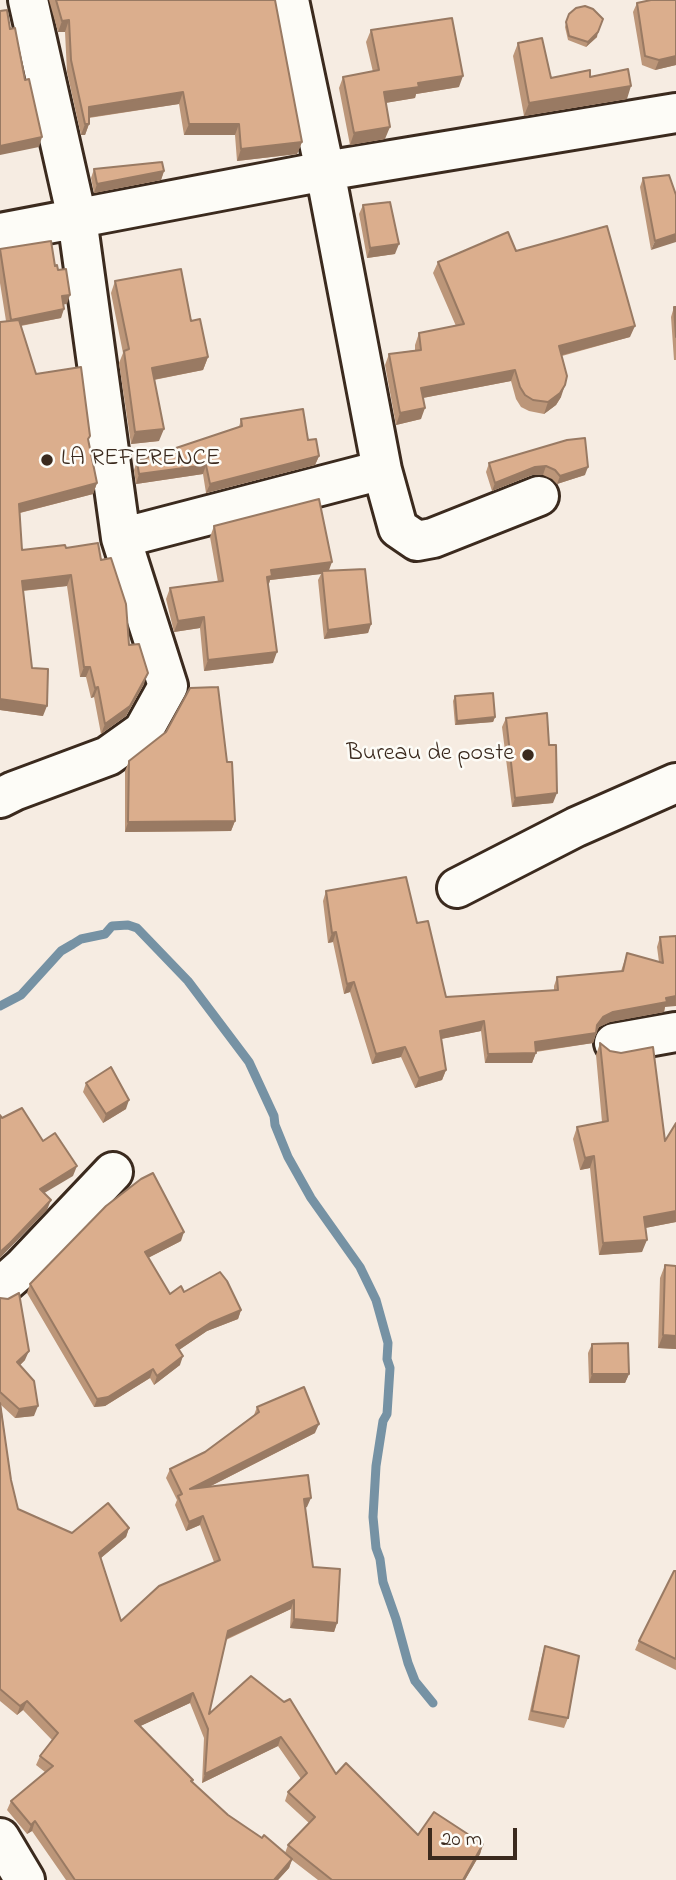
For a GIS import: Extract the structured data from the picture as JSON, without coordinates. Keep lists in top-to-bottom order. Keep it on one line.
{"places":["LA REFERENCE","Bureau de poste"],"scale_bar":"20 m"}
